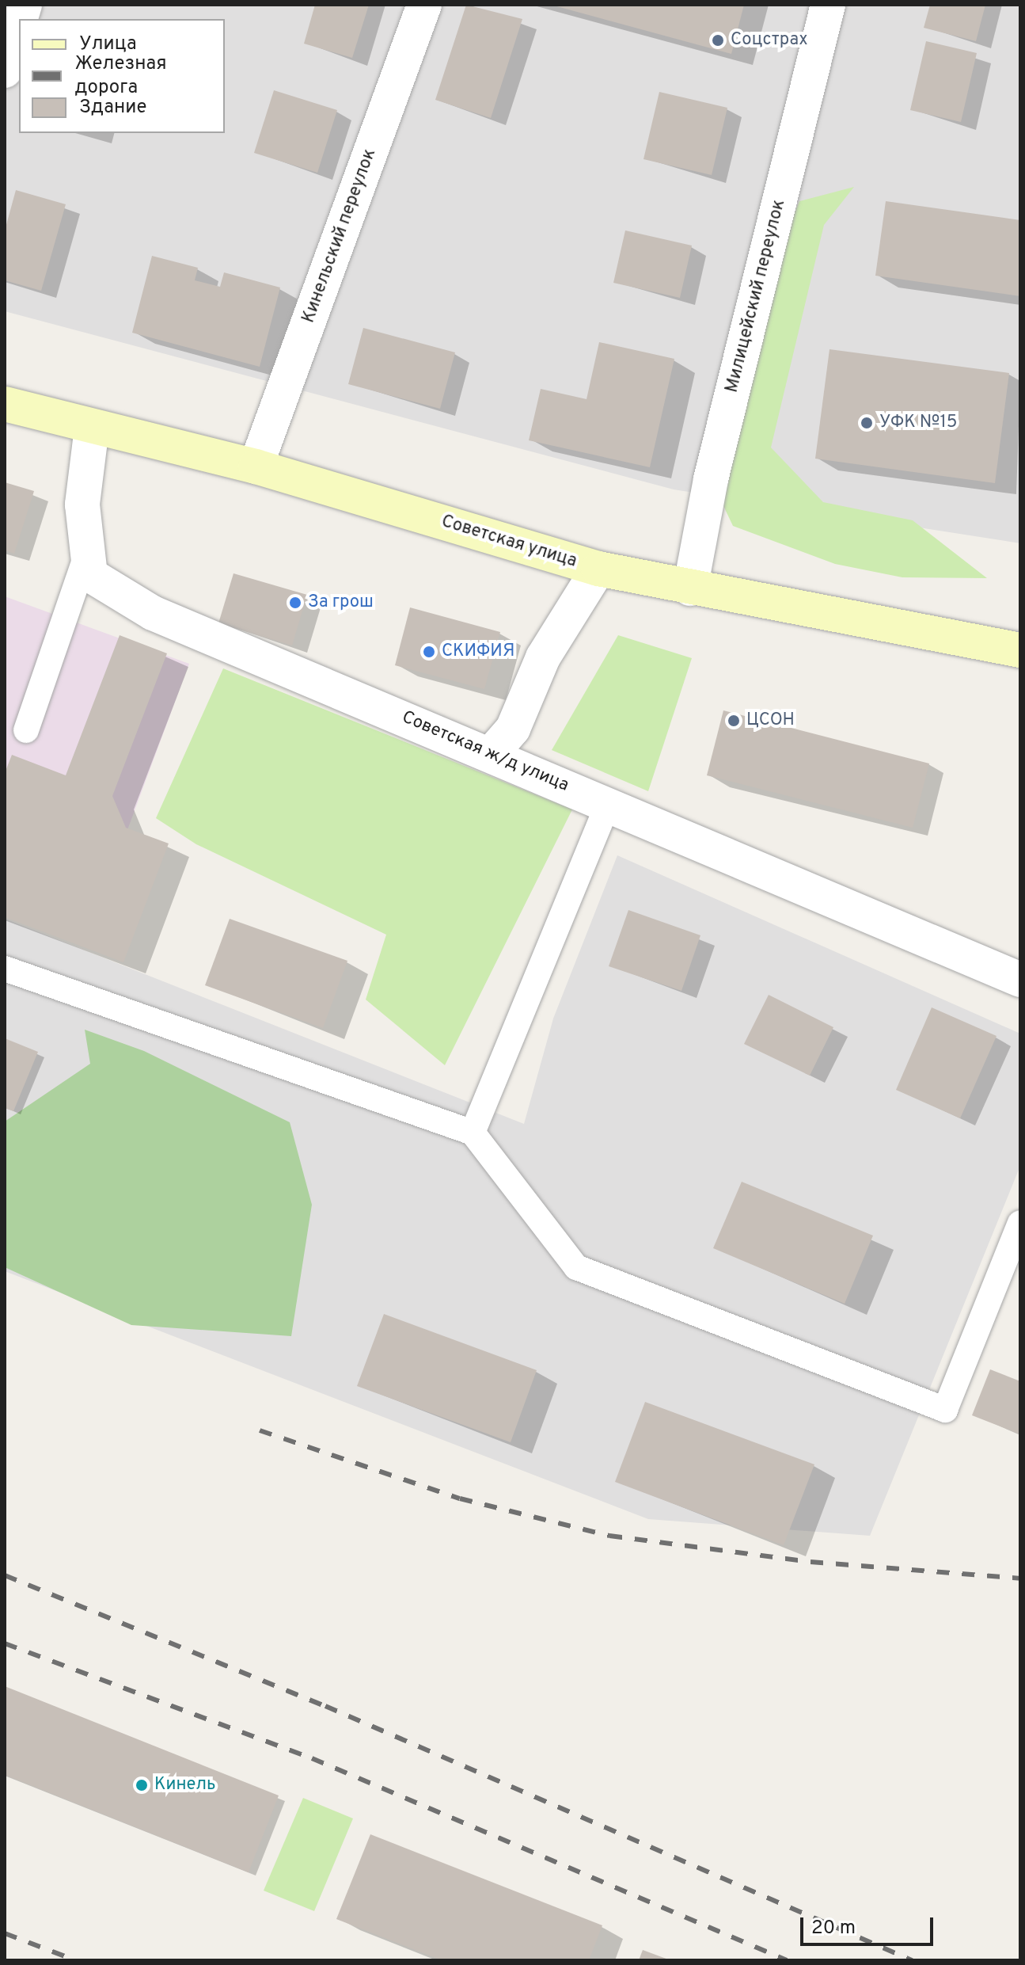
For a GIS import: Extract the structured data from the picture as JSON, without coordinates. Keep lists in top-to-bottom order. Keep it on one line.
{"streets":{"main road":["Советская улица"],"street":["Кинельский переулок","Милицейский переулок","Советская ж/д улица"]},"crossings":[["Кинельский переулок","Советская улица"],["Милицейский переулок","Советская улица"],["Советская улица","Советская ж/д улица"]],"places":["Соцстрах","УФК №15","За грош","СКИФИЯ","ЦСОН","Кинель"],"legend":["Улица","Железная дорога","Здание"],"scale_bar":"20 m"}
